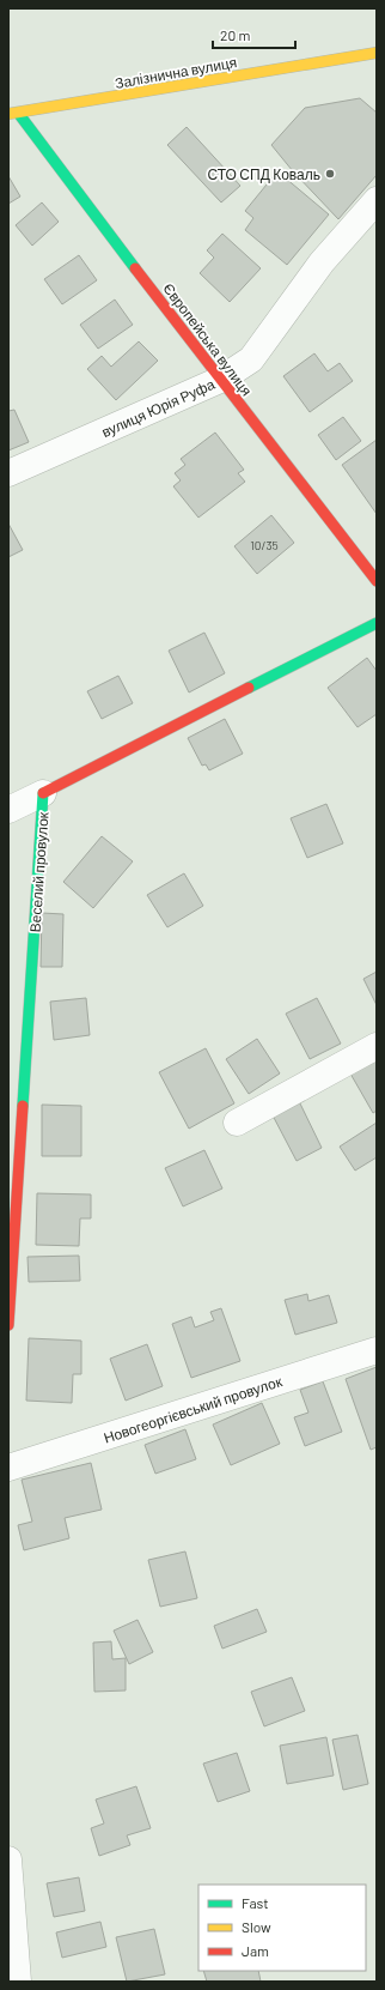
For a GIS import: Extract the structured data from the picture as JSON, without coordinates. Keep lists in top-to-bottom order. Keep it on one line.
{"streets":{"street":["Залізнична вулиця","Європейська вулиця","вулиця Юрія Руфа","Веселий провулок","Новогеоргієвський провулок"]},"crossings":[["Залізнична вулиця","Європейська вулиця"],["Європейська вулиця","вулиця Юрія Руфа"]],"places":["СТО СПД Коваль"],"house_numbers":["10/35"],"legend":["Fast","Slow","Jam"],"scale_bar":"20 m"}
